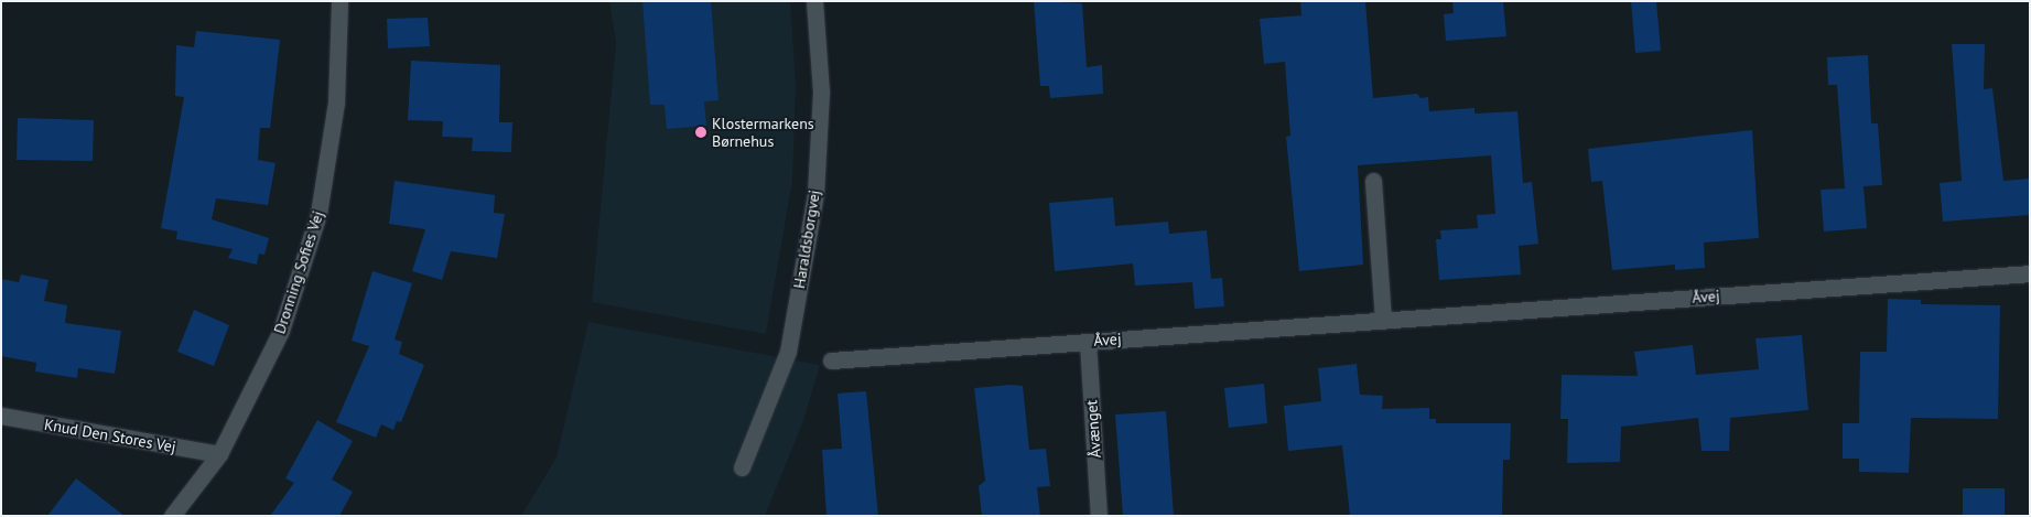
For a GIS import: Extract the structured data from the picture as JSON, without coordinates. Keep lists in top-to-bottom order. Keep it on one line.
{"streets":{"street":["Haraldsborgvej","Dronning Sofies Vej","Åvej","Åvænget","Knud Den Stores Vej"]},"crossings":[["Dronning Sofies Vej","Knud Den Stores Vej"],["Åvej","Åvænget"]],"places":["Klostermarkens Børnehus"]}
